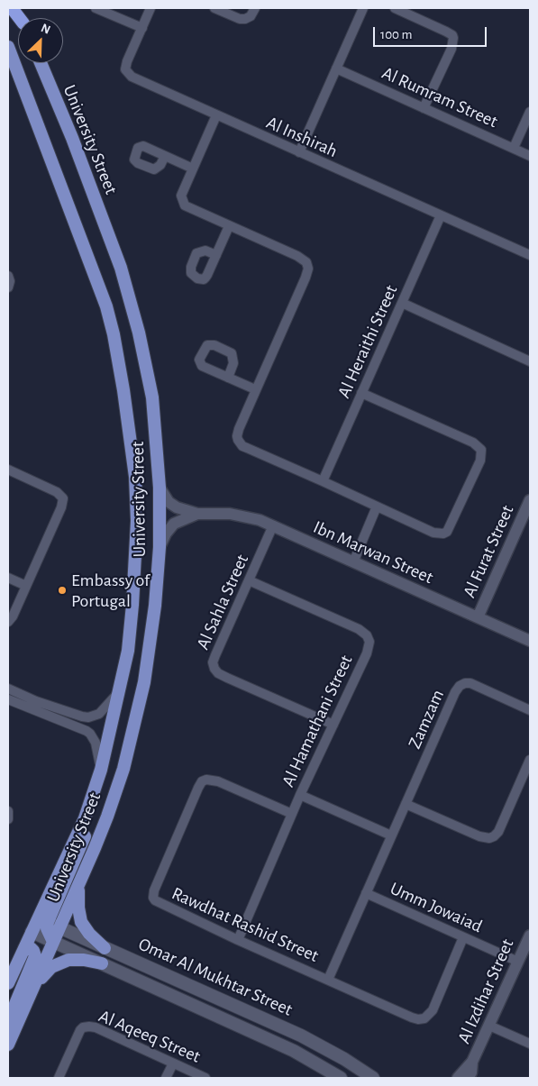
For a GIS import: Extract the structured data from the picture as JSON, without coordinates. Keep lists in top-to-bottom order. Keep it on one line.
{"streets":{"main road":["University Street","Omar Al Mukhtar Street"],"street":["Al Rumram Street","Al Inshirah","Al Heraithi Street","Al Furat Street","Ibn Marwan Street","Al Sahla Street","Zamzam","Al Hamathani Street","Umm Jowaiad","Rawdhat Rashid Street","Al Izdihar Street","Al Aqeeq Street"]},"crossings":[["Al Inshirah","Al Heraithi Street"],["University Street","Ibn Marwan Street"],["University Street","Omar Al Mukhtar Street"],["Al Furat Street","Ibn Marwan Street"],["Ibn Marwan Street","Al Sahla Street"],["Al Sahla Street","Al Hamathani Street"],["Zamzam","Umm Jowaiad"],["Zamzam","Rawdhat Rashid Street"],["Al Hamathani Street","Rawdhat Rashid Street"],["Umm Jowaiad","Rawdhat Rashid Street"],["Umm Jowaiad","Al Izdihar Street"]],"places":["Embassy of Portugal"],"scale_bar":"100 m","north":"top right"}
